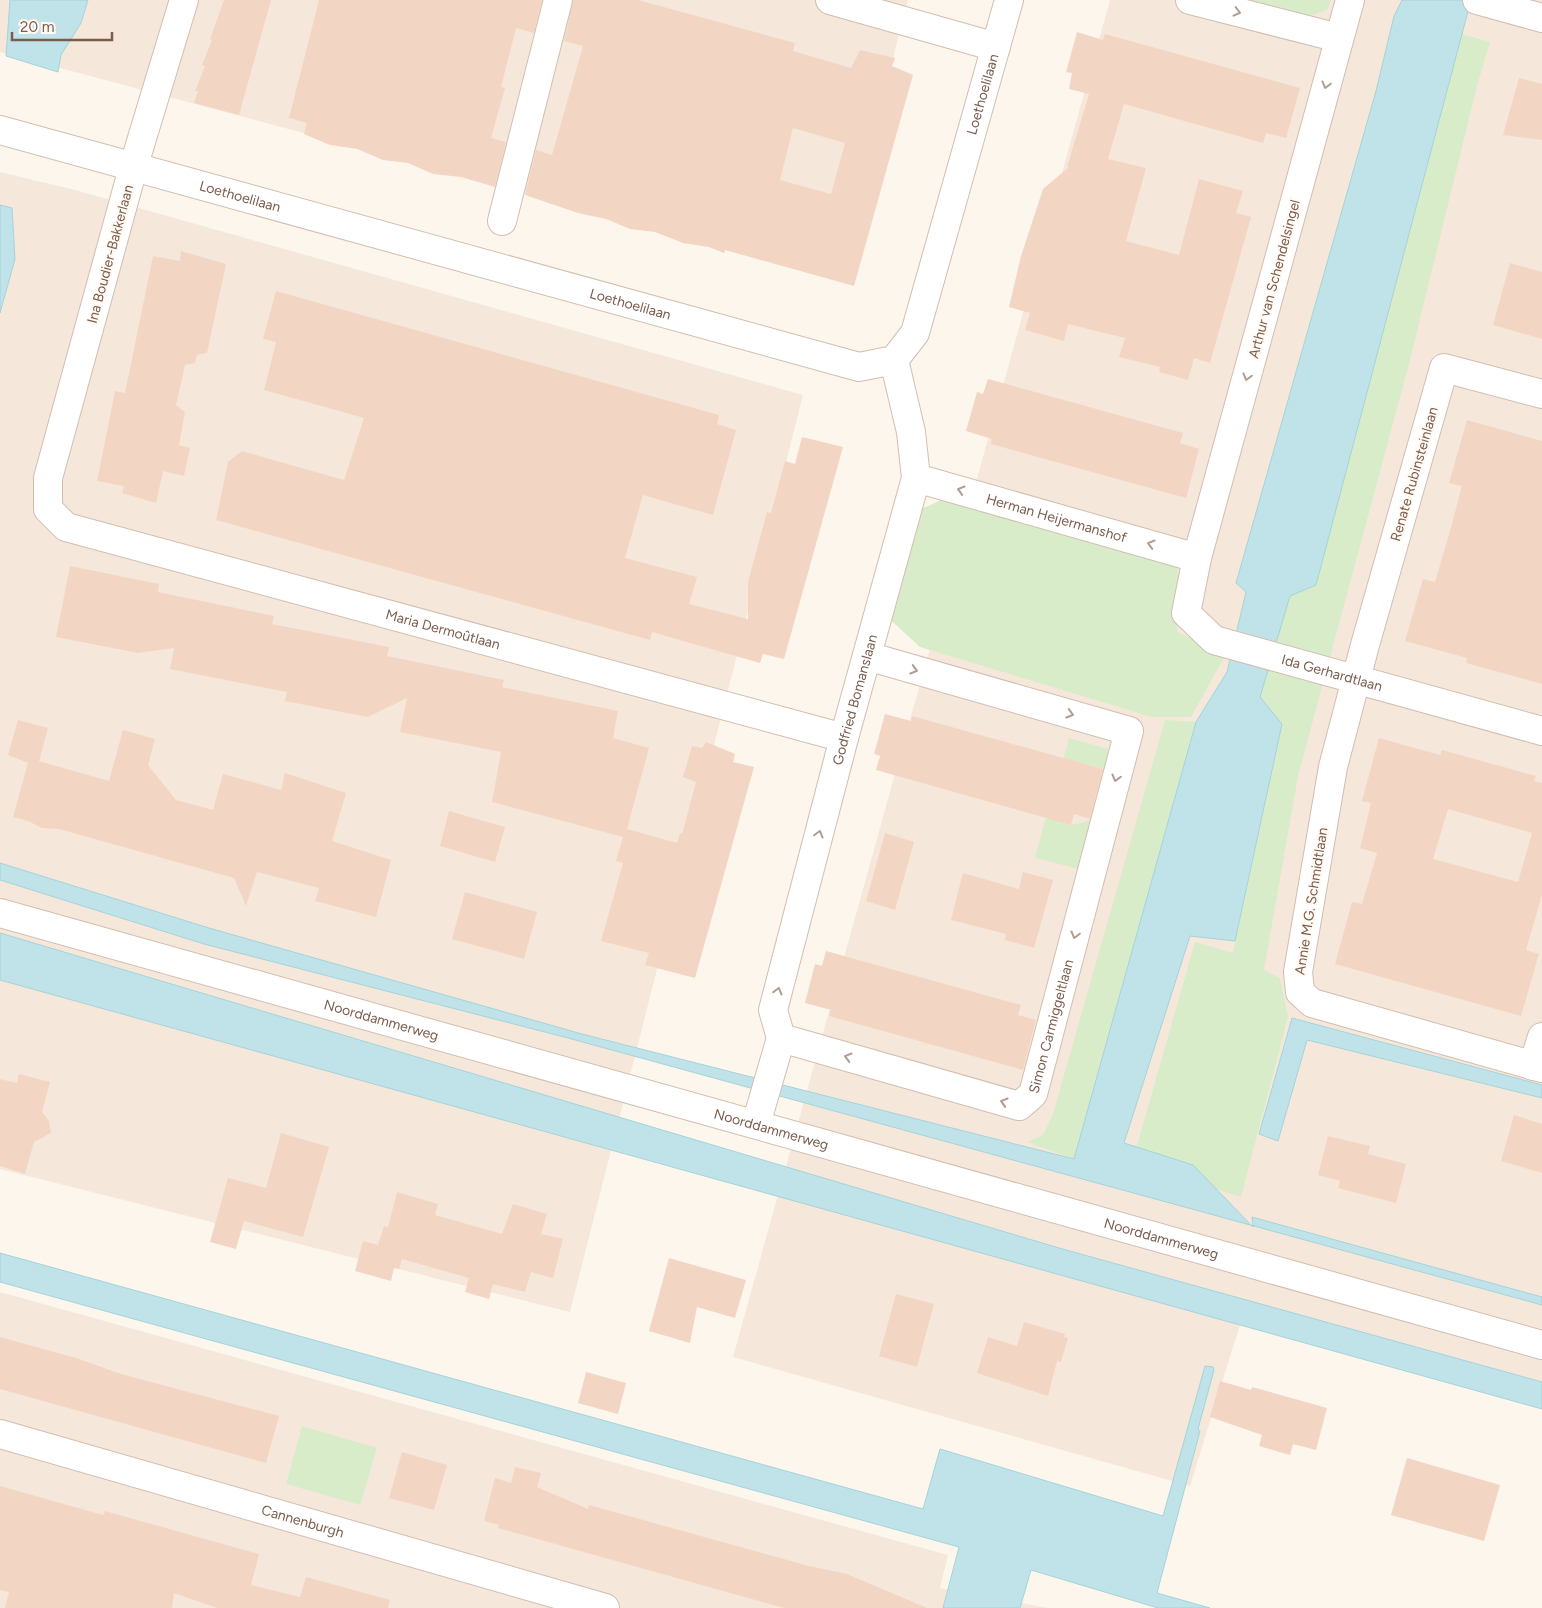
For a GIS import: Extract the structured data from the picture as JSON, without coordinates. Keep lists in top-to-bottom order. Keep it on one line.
{"streets":{"street":["Loethoelilaan","Ina Boudier-Bakkerlaan","Arthur van Schendelsingel","Renate Rubinsteinlaan","Herman Heijermanshof","Maria Dermoûtlaan","Ida Gerhardtlaan","Godfried Bomanslaan","Annie M.G. Schmidtlaan","Noorddammerweg","Simon Carmiggeltlaan","Cannenburgh"]},"crossings":[["Loethoelilaan","Ina Boudier-Bakkerlaan"],["Loethoelilaan","Godfried Bomanslaan"],["Ina Boudier-Bakkerlaan","Maria Dermoûtlaan"],["Arthur van Schendelsingel","Herman Heijermanshof"],["Arthur van Schendelsingel","Ida Gerhardtlaan"],["Renate Rubinsteinlaan","Ida Gerhardtlaan"],["Renate Rubinsteinlaan","Annie M.G. Schmidtlaan"],["Herman Heijermanshof","Ida Gerhardtlaan"],["Herman Heijermanshof","Godfried Bomanslaan"],["Maria Dermoûtlaan","Godfried Bomanslaan"],["Ida Gerhardtlaan","Annie M.G. Schmidtlaan"],["Godfried Bomanslaan","Simon Carmiggeltlaan"]],"one_way":["Arthur van Schendelsingel","Herman Heijermanshof","Godfried Bomanslaan"],"scale_bar":"20 m"}
